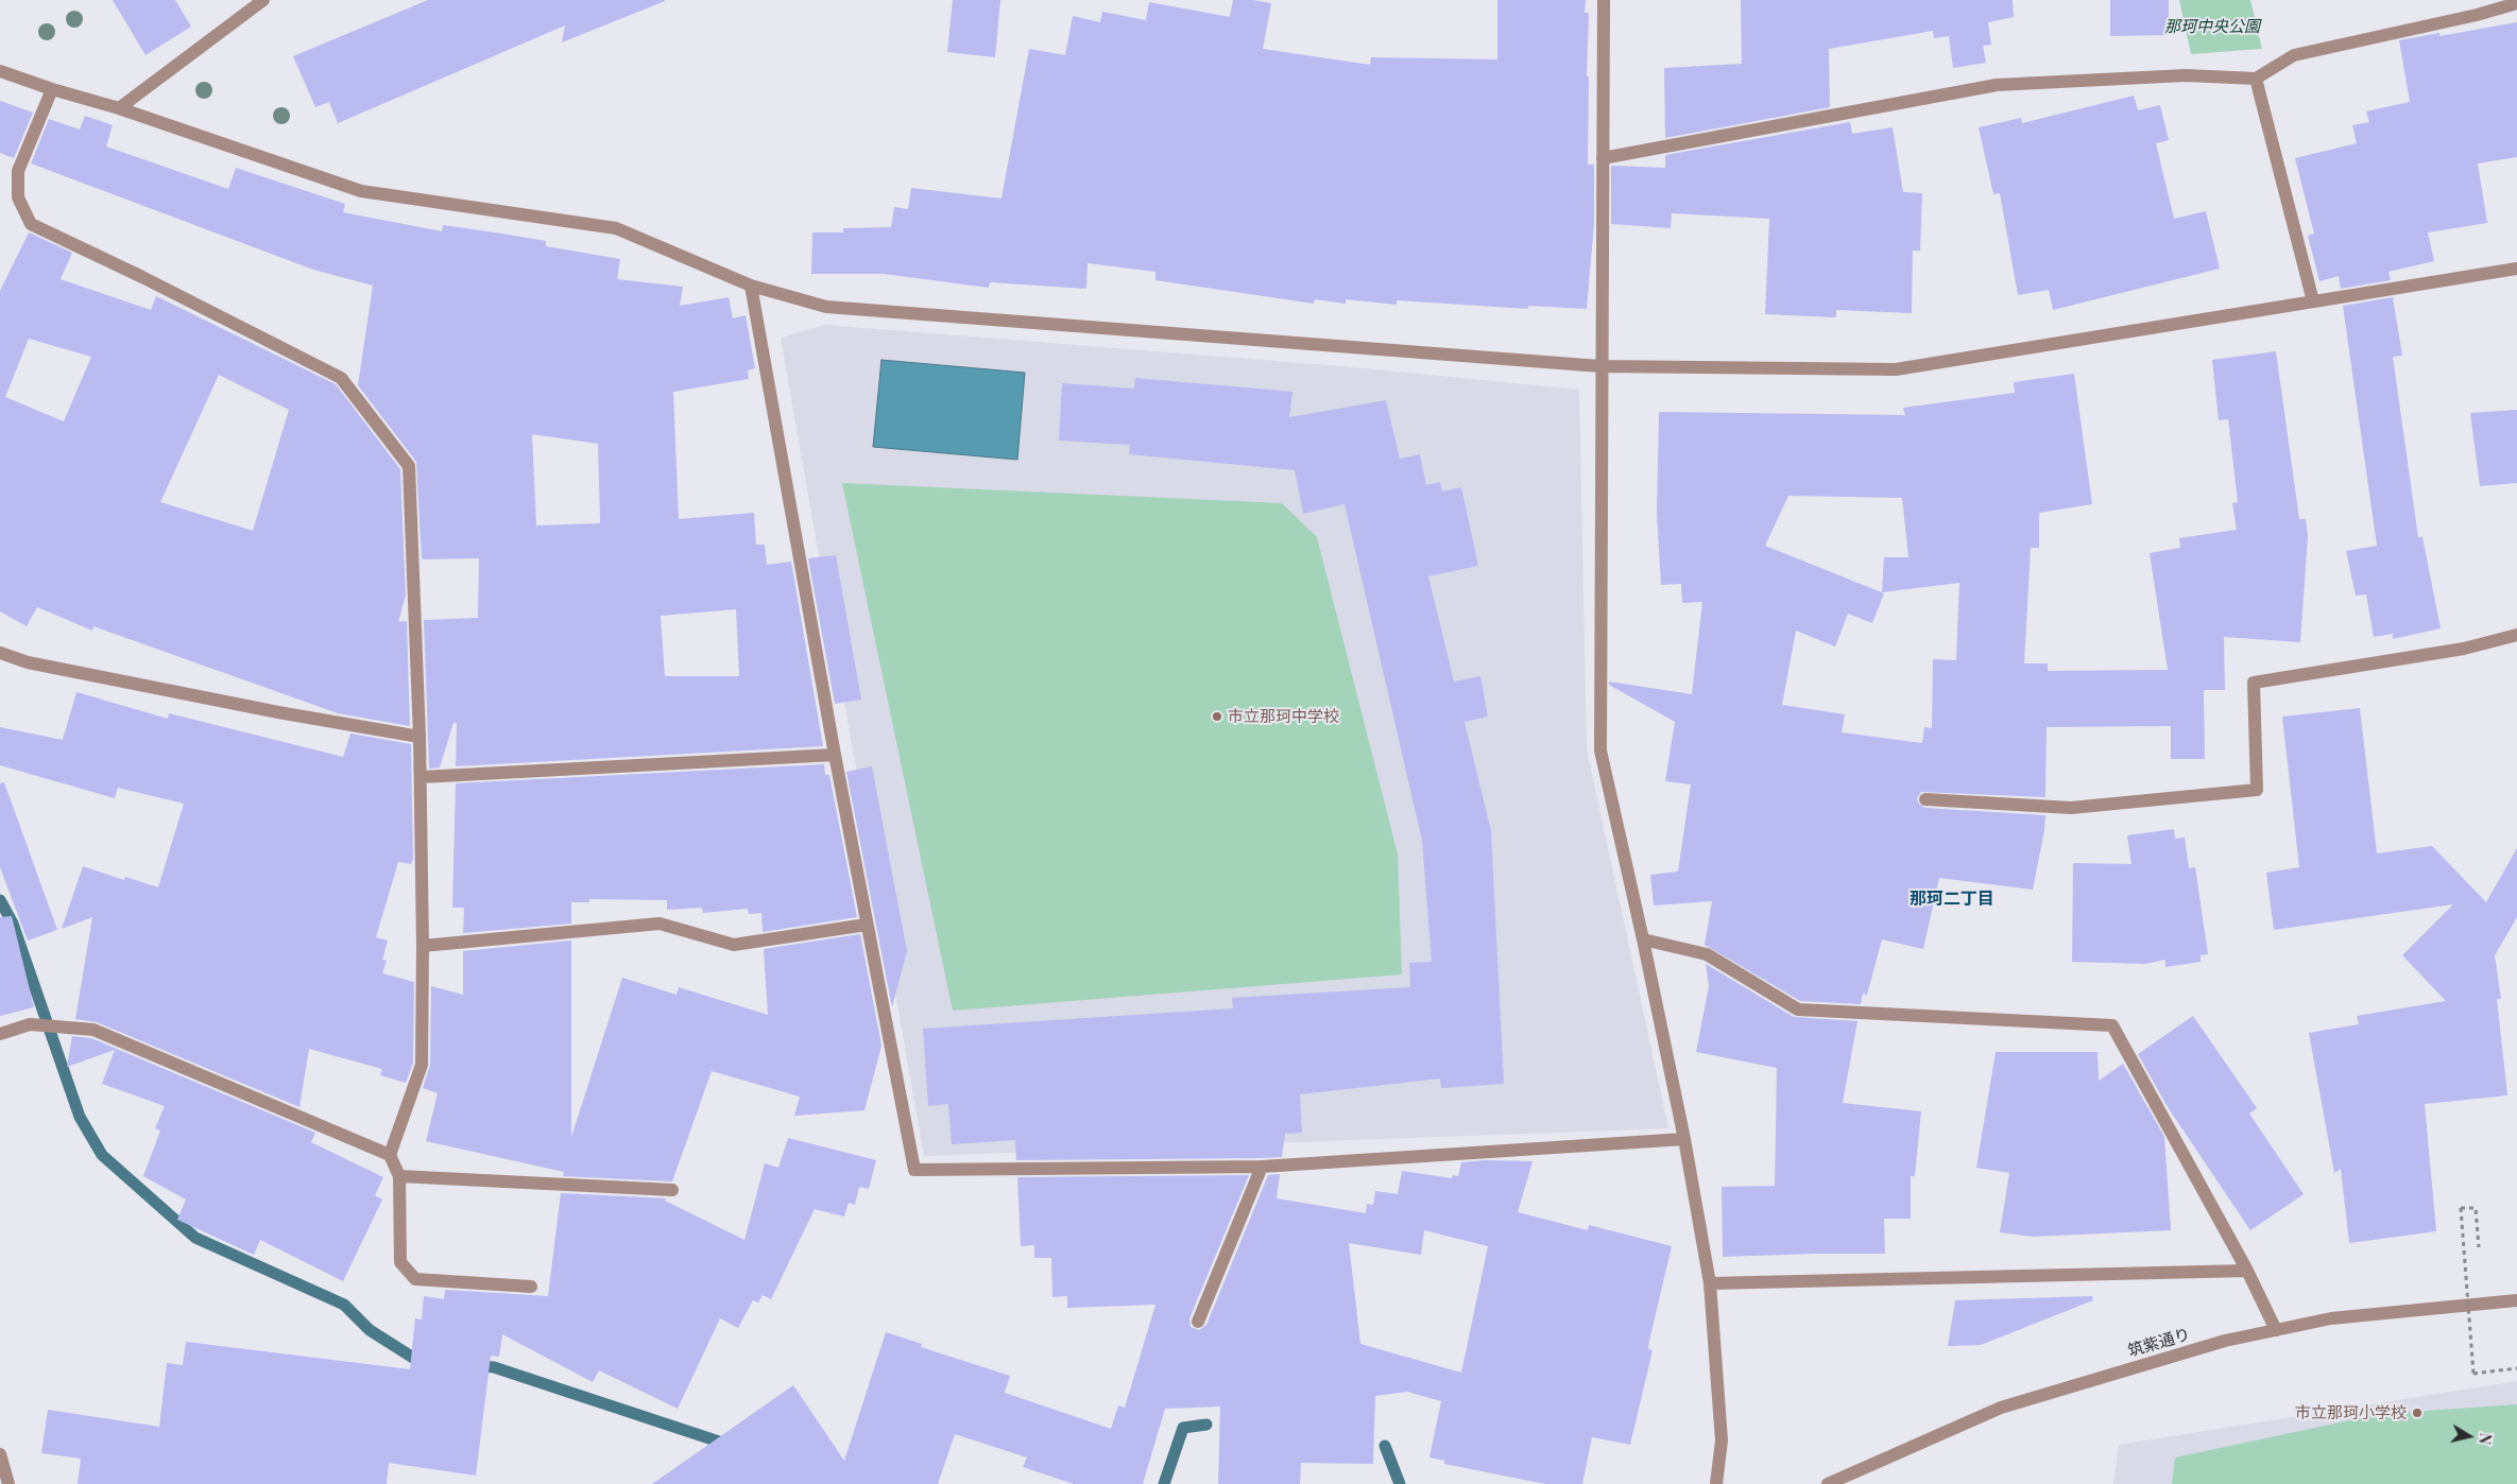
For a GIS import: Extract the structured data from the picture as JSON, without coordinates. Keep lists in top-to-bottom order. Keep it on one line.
{"streets":{"street":["筑紫通り"]},"districts":["那珂二丁目"],"parks":["那珂中央公園"],"places":["市立那珂中学校","市立那珂小学校"],"north":"right"}
